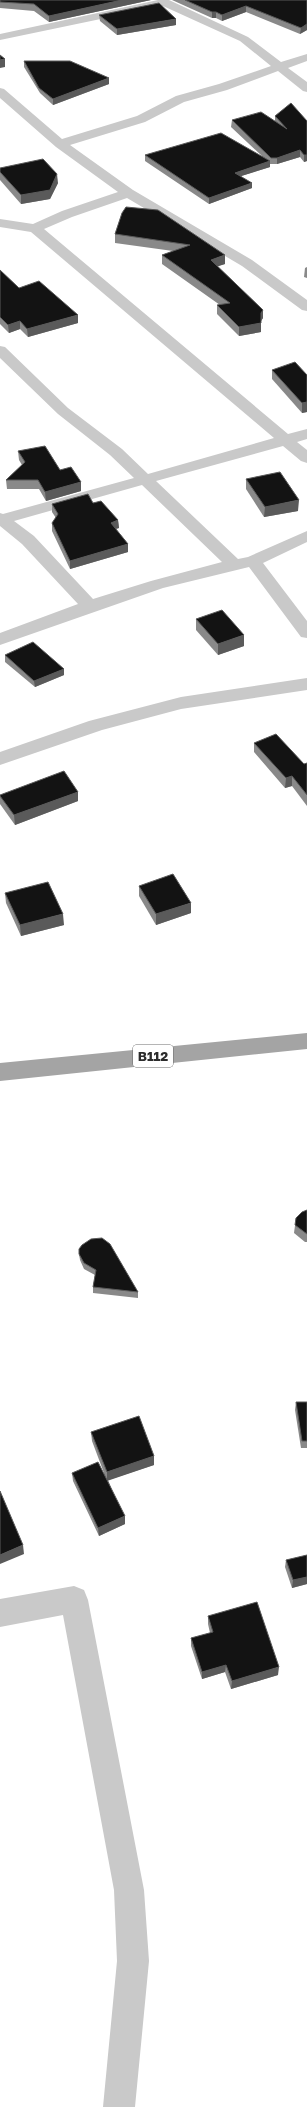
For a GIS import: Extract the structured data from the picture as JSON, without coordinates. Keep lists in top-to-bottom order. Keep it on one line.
{"streets":{"main road":["B112"]}}
